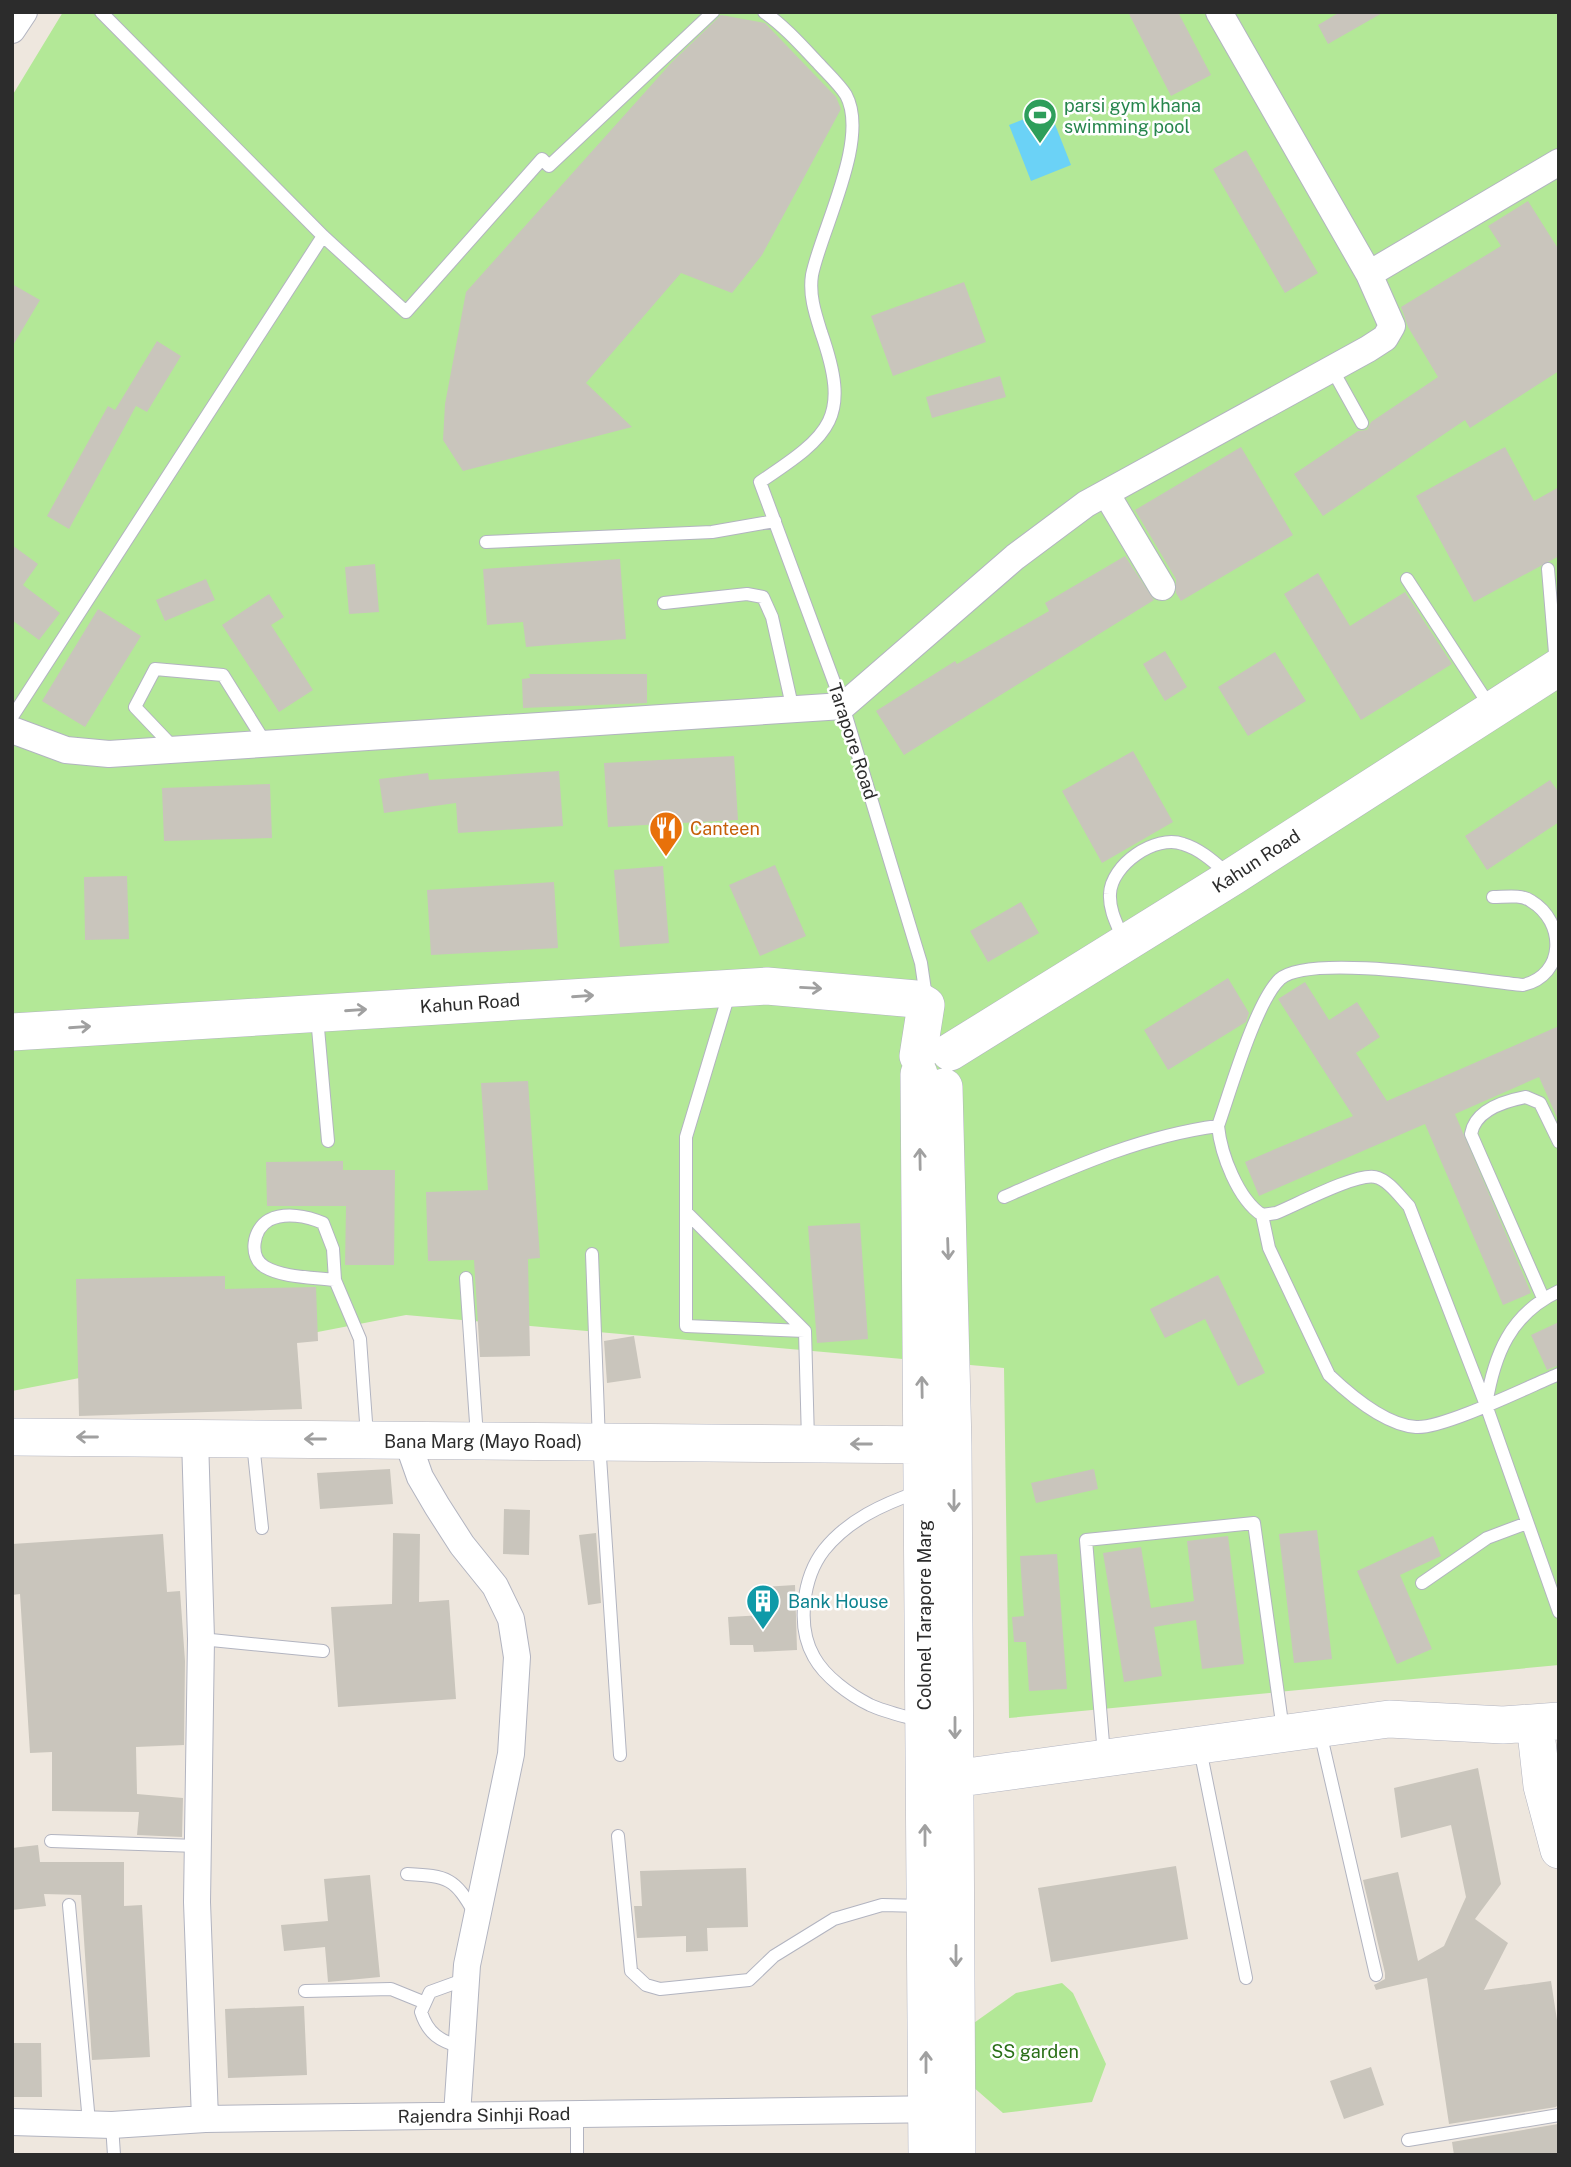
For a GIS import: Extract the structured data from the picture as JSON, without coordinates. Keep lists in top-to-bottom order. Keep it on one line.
{"streets":{"street":["Kahun Road","Bana Marg (Mayo Road)","Colonel Tarapore Marg","Rajendra Sinhji Road"],"lane":["Tarapore Road"]},"crossings":[["Tarapore Road","Kahun Road"],["Tarapore Road","Colonel Tarapore Marg"],["Kahun Road","Colonel Tarapore Marg"],["Bana Marg (Mayo Road)","Colonel Tarapore Marg"],["Colonel Tarapore Marg","Rajendra Sinhji Road"]],"one_way":["Bana Marg (Mayo Road)"],"parks":["SS garden"],"places":{"sports":["parsi gym khana swimming pool"],"restaurant":["Canteen"],"building":["Bank House"]}}
